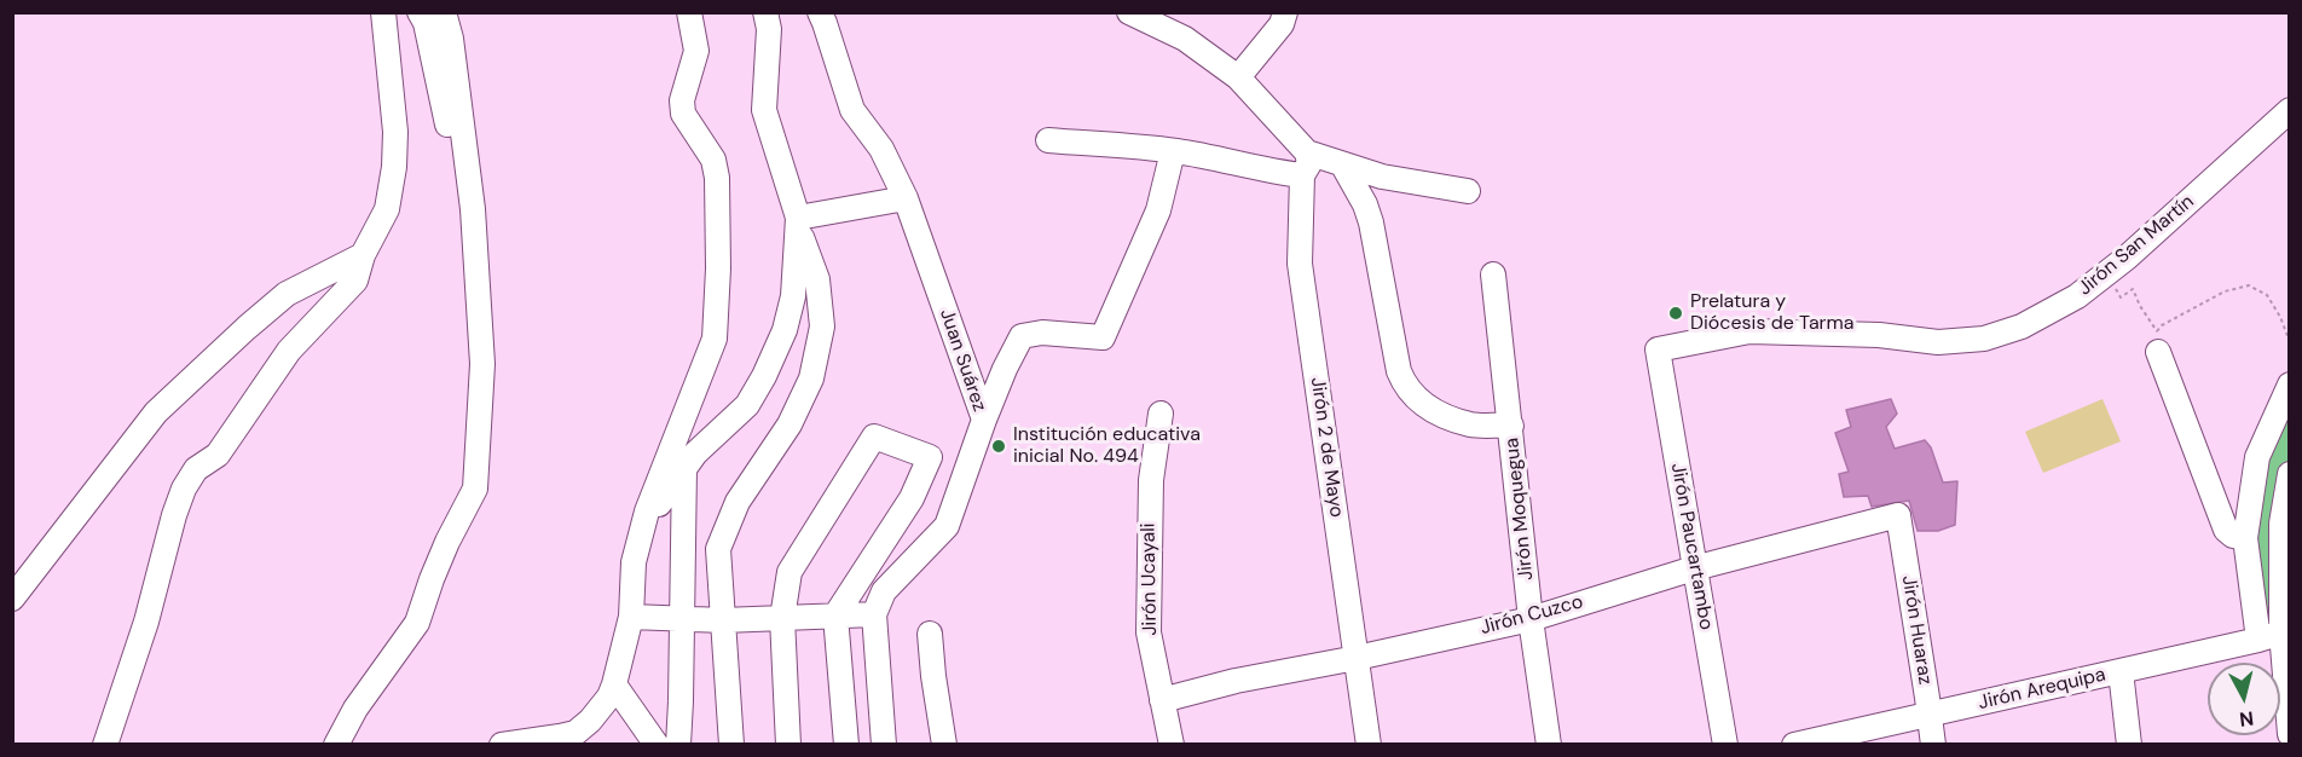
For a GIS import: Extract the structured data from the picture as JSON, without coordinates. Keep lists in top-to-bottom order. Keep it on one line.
{"streets":{"street":["Jirón San Martín","Juan Suárez","Jirón 2 de Mayo","Jirón Moquegua","Jirón Paucartambo","Jirón Ucayali","Jirón Cuzco","Jirón Huaraz","Jirón Arequipa"]},"crossings":[["Jirón San Martín","Jirón Paucartambo"],["Jirón 2 de Mayo","Jirón Cuzco"],["Jirón Moquegua","Jirón Cuzco"],["Jirón Paucartambo","Jirón Cuzco"],["Jirón Ucayali","Jirón Cuzco"],["Jirón Cuzco","Jirón Huaraz"],["Jirón Huaraz","Jirón Arequipa"]],"places":["Prelatura y Diócesis de Tarma","Institución educativa inicial No. 494"],"north":"bottom"}
